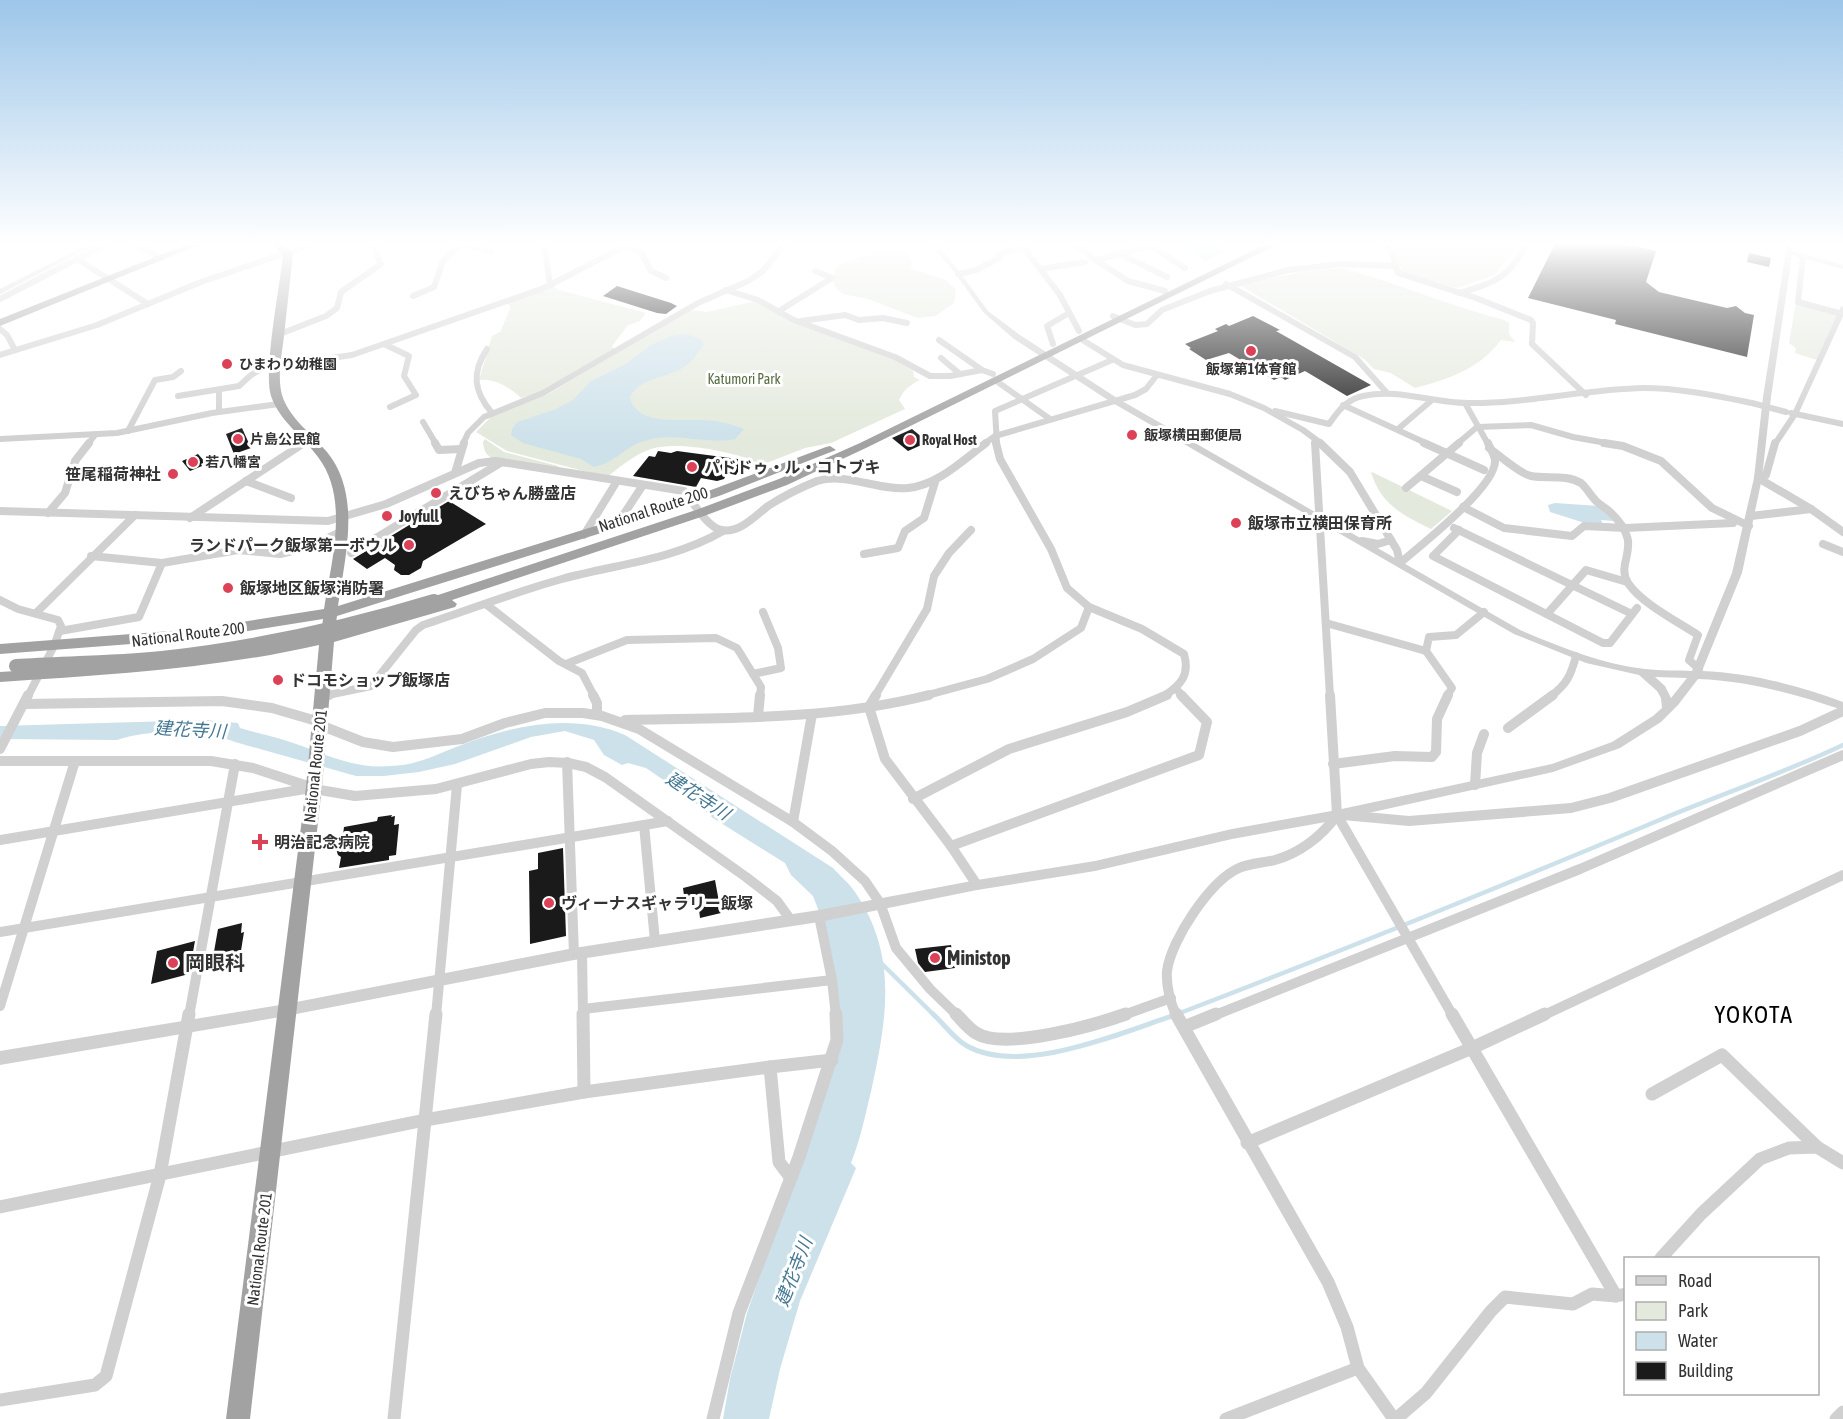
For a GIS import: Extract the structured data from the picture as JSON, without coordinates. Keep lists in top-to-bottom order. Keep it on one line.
{"streets":{"highway":["National Route 200","National Route 201"]},"districts":["YOKOTA"],"water":["建花寺川"],"parks":["Katumori Park"],"places":{"other":["飯塚第1体育館","ひまわり幼稚園","飯塚横田郵便局","片島公民館","Royal Host","若八幡宮","パドドゥ・ル・コトブキ","笹尾稲荷神社","えびちゃん勝盛店","Joyfull","飯塚市立横田保育所","ランドパーク飯塚第一ボウル","飯塚地区飯塚消防署","ドコモショップ飯塚店","ヴィーナスギャラリー飯塚","Ministop","岡眼科"],"health":["明治記念病院"]},"legend":["Road","Park","Water","Building"]}
